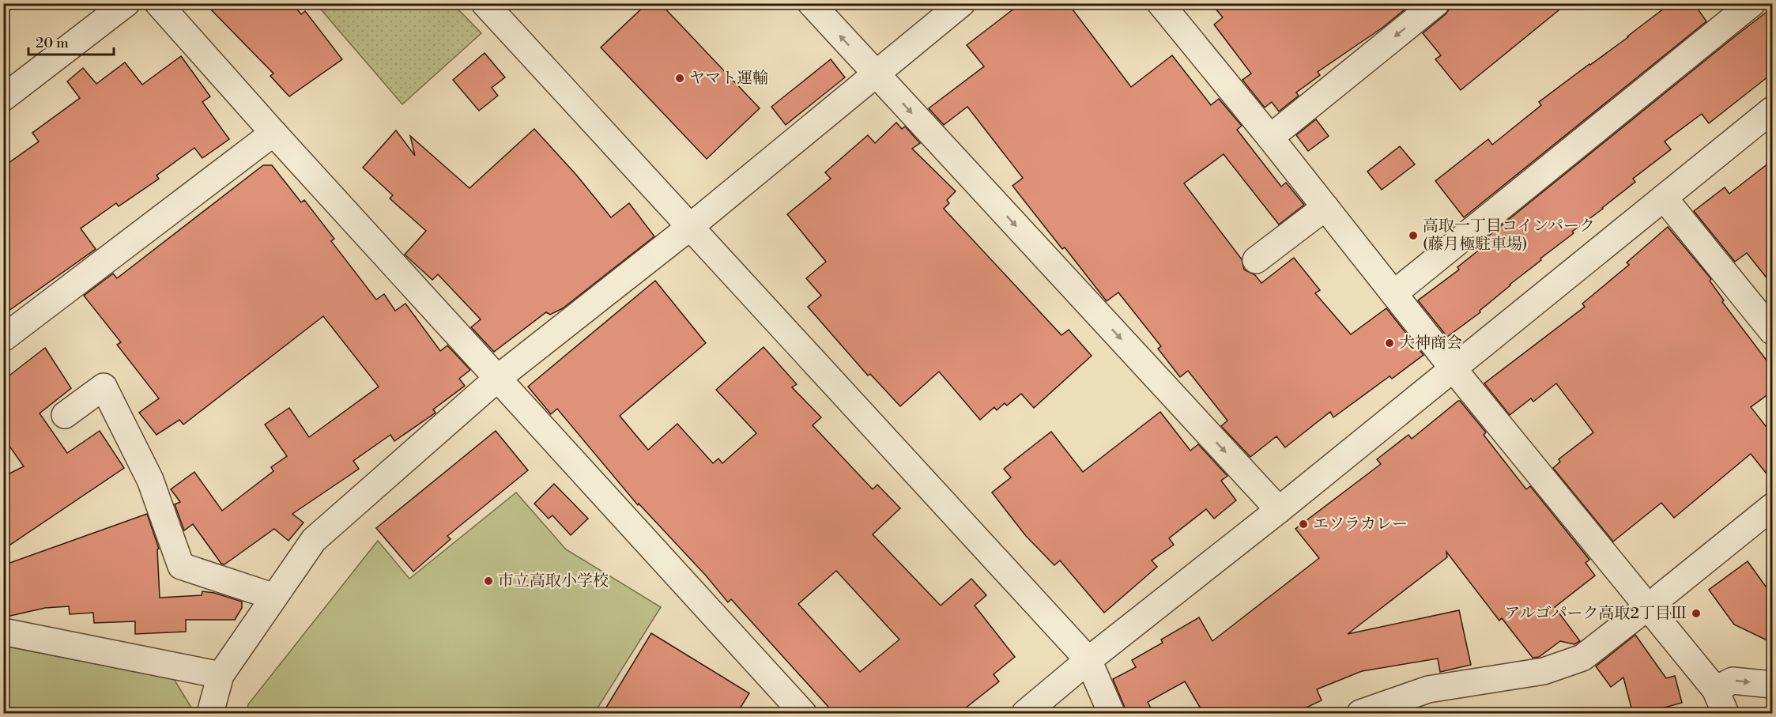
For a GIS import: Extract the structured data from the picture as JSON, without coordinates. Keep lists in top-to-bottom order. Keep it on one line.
{"places":["ヤマト運輸","高取一丁目コインパーク (藤月極駐車場)","大神商会","エソラカレー","市立高取小学校","アルゴパーク高取2丁目Ⅲ"],"scale_bar":"20 m"}
